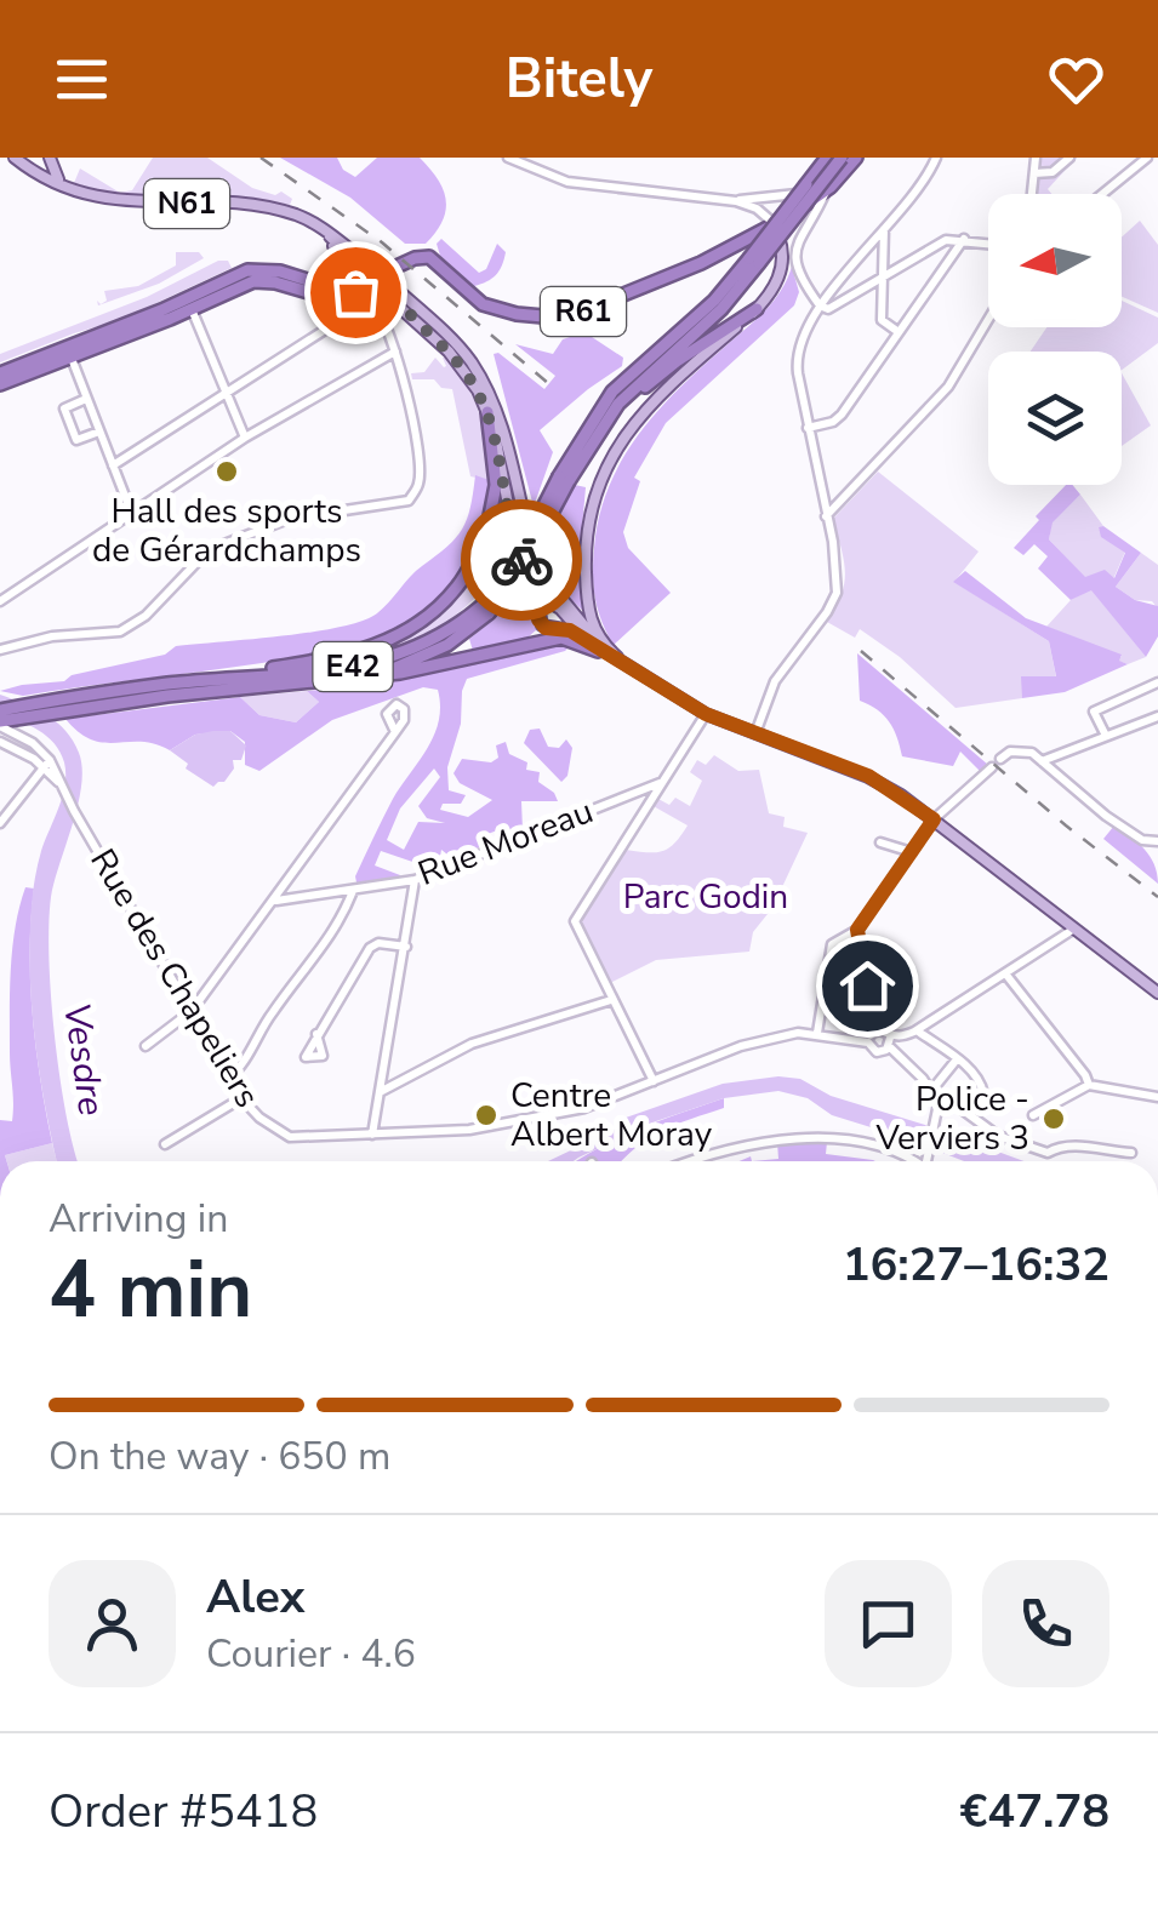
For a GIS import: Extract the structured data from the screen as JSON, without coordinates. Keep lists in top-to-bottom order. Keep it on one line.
{"streets":{"highway":["R61","E42"],"main road":["N61"],"street":["Rue Moreau","Rue des Chapeliers"]},"crossings":[["N61","R61"],["R61","E42"]],"water":["Vesdre"],"parks":["Parc Godin"],"places":["Hall des sports de Gérardchamps","Centre Albert Moray","Police - Verviers 3"],"north":"left","page":{"header":"Bitely","heading":["4 min","Arriving in","16:27–16:32"],"panel":["Alex","Courier · 4.6","Order #5418","€47.78"],"bar":"On the way · 650 m"}}
